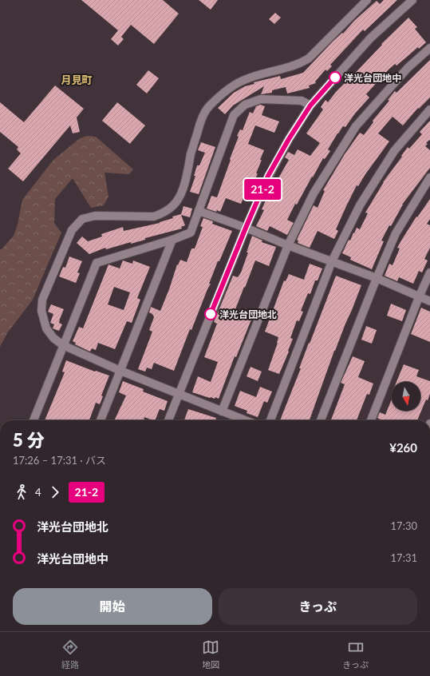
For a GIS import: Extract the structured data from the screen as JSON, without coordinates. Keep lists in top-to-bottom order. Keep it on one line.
{"districts":["月見町"],"places":["洋光台団地中","洋光台団地北"],"lines":["bus line 21-2"],"north":"bottom","page":{"on_map":"21-2","heading":["5 分","17:26 – 17:31 · バス","¥260"],"legs":["4","21-2"],"list":[{"name":"洋光台団地北","value":"17:30"},{"name":"洋光台団地中","value":"17:31"}],"buttons":["開始","きっぷ"],"tabs":["経路","地図","きっぷ"]}}
